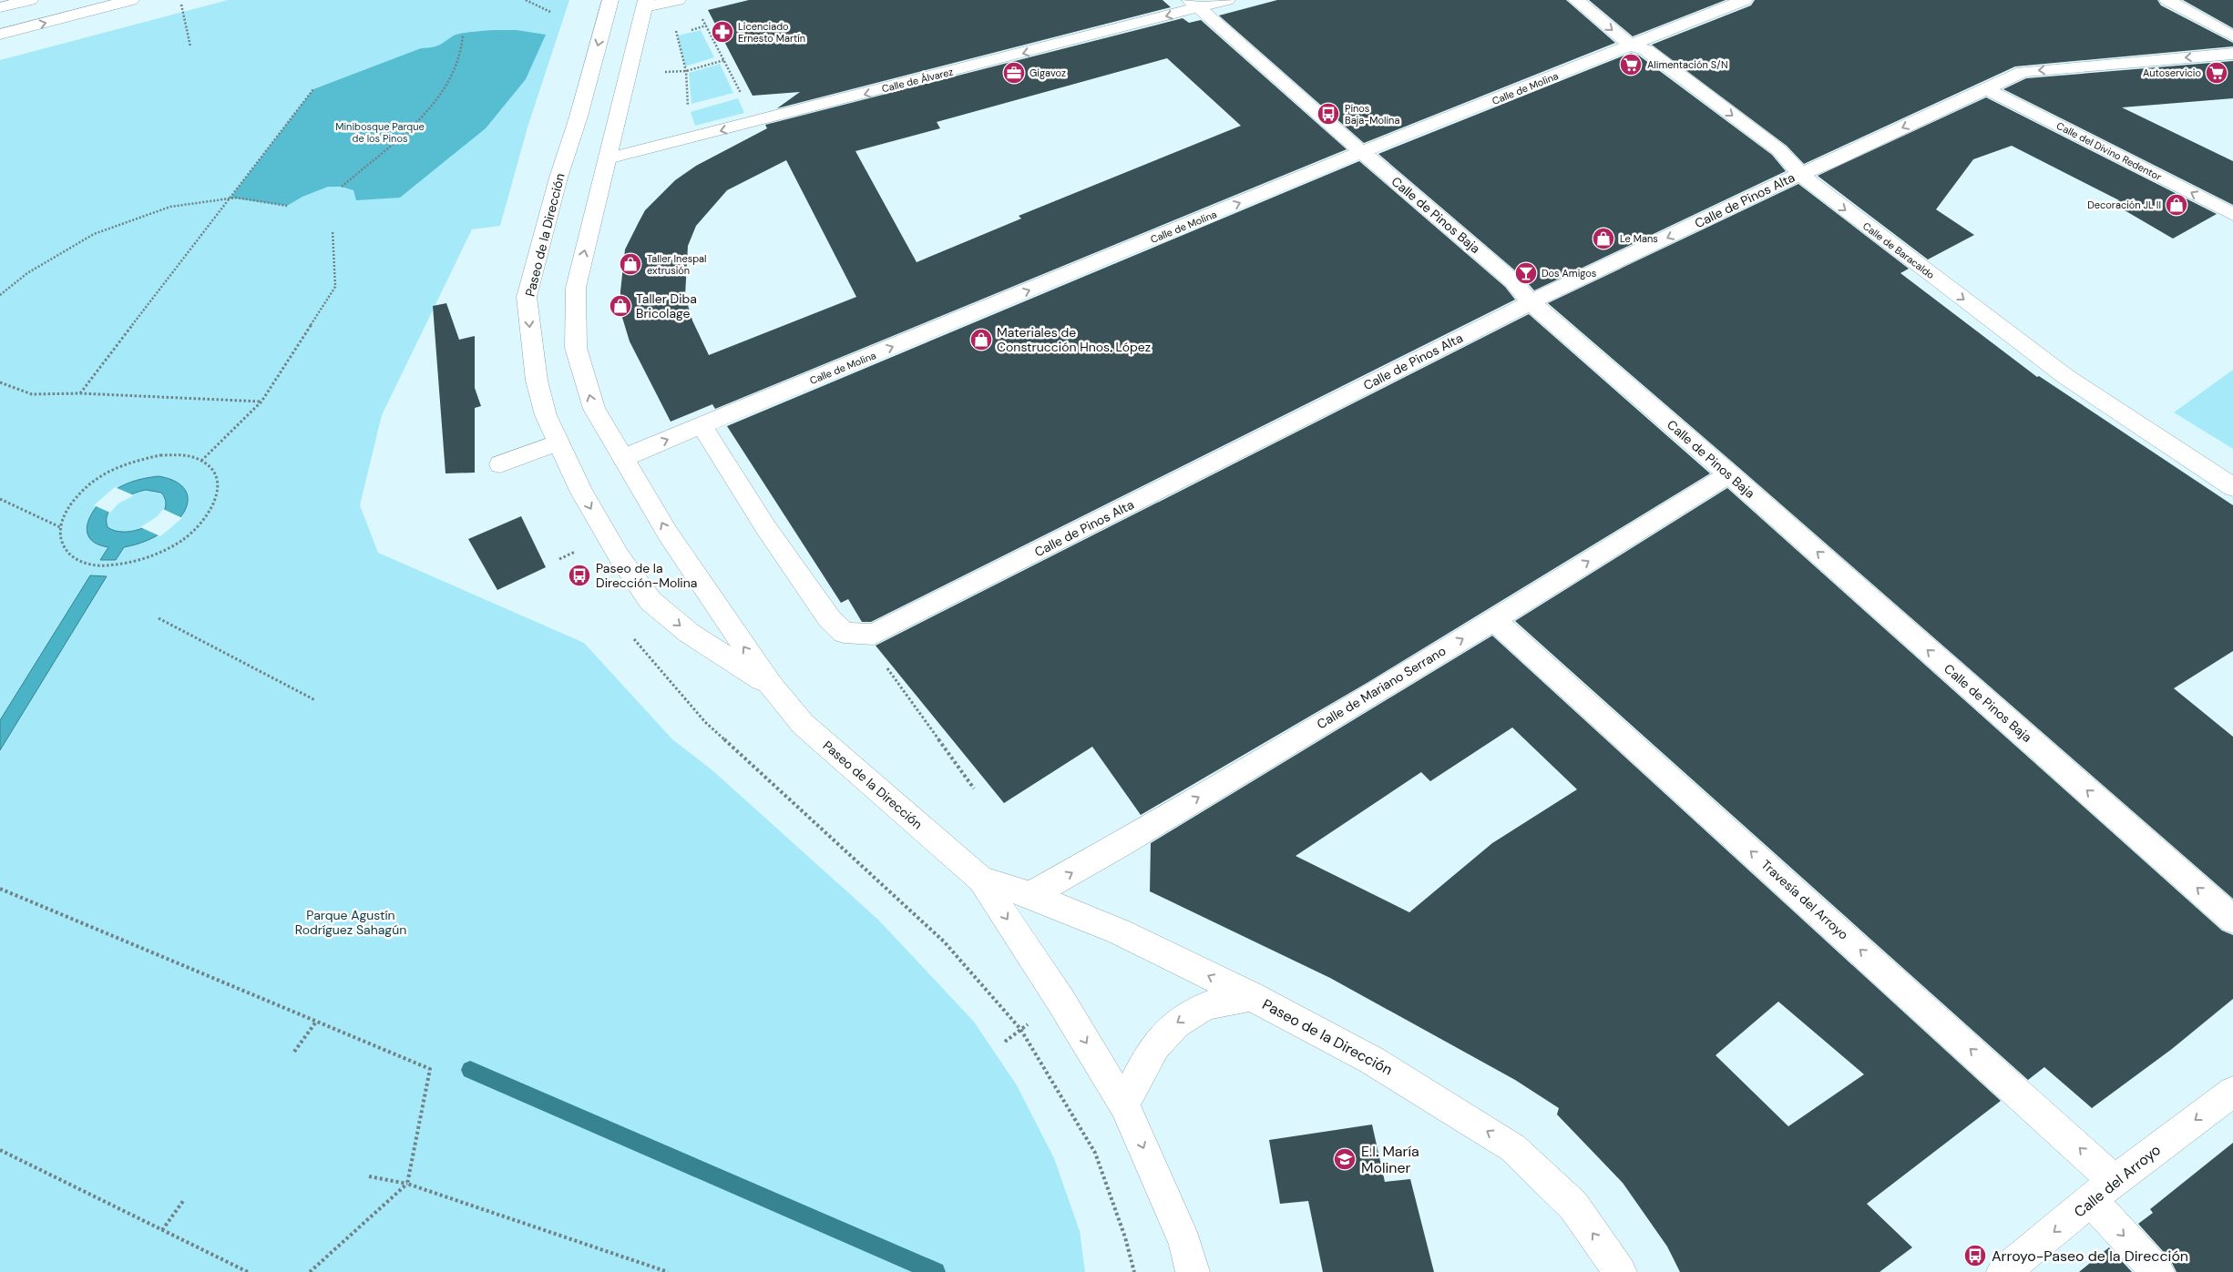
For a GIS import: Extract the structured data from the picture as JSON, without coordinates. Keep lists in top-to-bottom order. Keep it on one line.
{"streets":{"street":["Calle de Álvarez","Calle de Molina","Calle del Divino Redentor","Calle de Pinos Alta","Calle de Pinos Baja","Paseo de la Dirección","Calle de Baracaldo","Calle de Mariano Serrano","Travesía del Arroyo","Calle del Arroyo"]},"crossings":[["Calle de Álvarez","Calle de Pinos Baja"],["Calle de Álvarez","Paseo de la Dirección"],["Calle de Molina","Calle de Pinos Alta"],["Calle de Molina","Calle de Pinos Baja"],["Calle de Molina","Paseo de la Dirección"],["Calle de Molina","Calle de Baracaldo"],["Calle del Divino Redentor","Calle de Pinos Alta"],["Calle de Pinos Alta","Calle de Pinos Baja"],["Calle de Pinos Alta","Calle de Baracaldo"],["Calle de Pinos Baja","Calle de Mariano Serrano"],["Paseo de la Dirección","Calle de Mariano Serrano"],["Calle de Mariano Serrano","Travesía del Arroyo"],["Travesía del Arroyo","Calle del Arroyo"]],"one_way":["Calle de Álvarez","Calle de Molina","Calle del Divino Redentor","Calle de Pinos Alta","Calle de Pinos Baja","Calle de Baracaldo","Calle de Mariano Serrano","Calle del Arroyo"],"parks":["Minibosque Parque de los Pinos","Parque Agustín Rodríguez Sahagún"],"places":{"pharmacy":["Licenciado Ernesto Martín"],"supermarket":["Alimentación S/N","Autoservicio"],"office":["Gigavoz"],"bus stop":["Pinos Baja-Molina","Paseo de la Dirección-Molina","Arroyo-Paseo de la Dirección"],"shop":["Decoración JL II","Le Mans","Taller Inespal extrusión","Taller Diba Bricolage","Materiales de Construcción Hnos. López"],"bar":["Dos Amigos"],"school or university":["E.I. María Moliner"]}}
